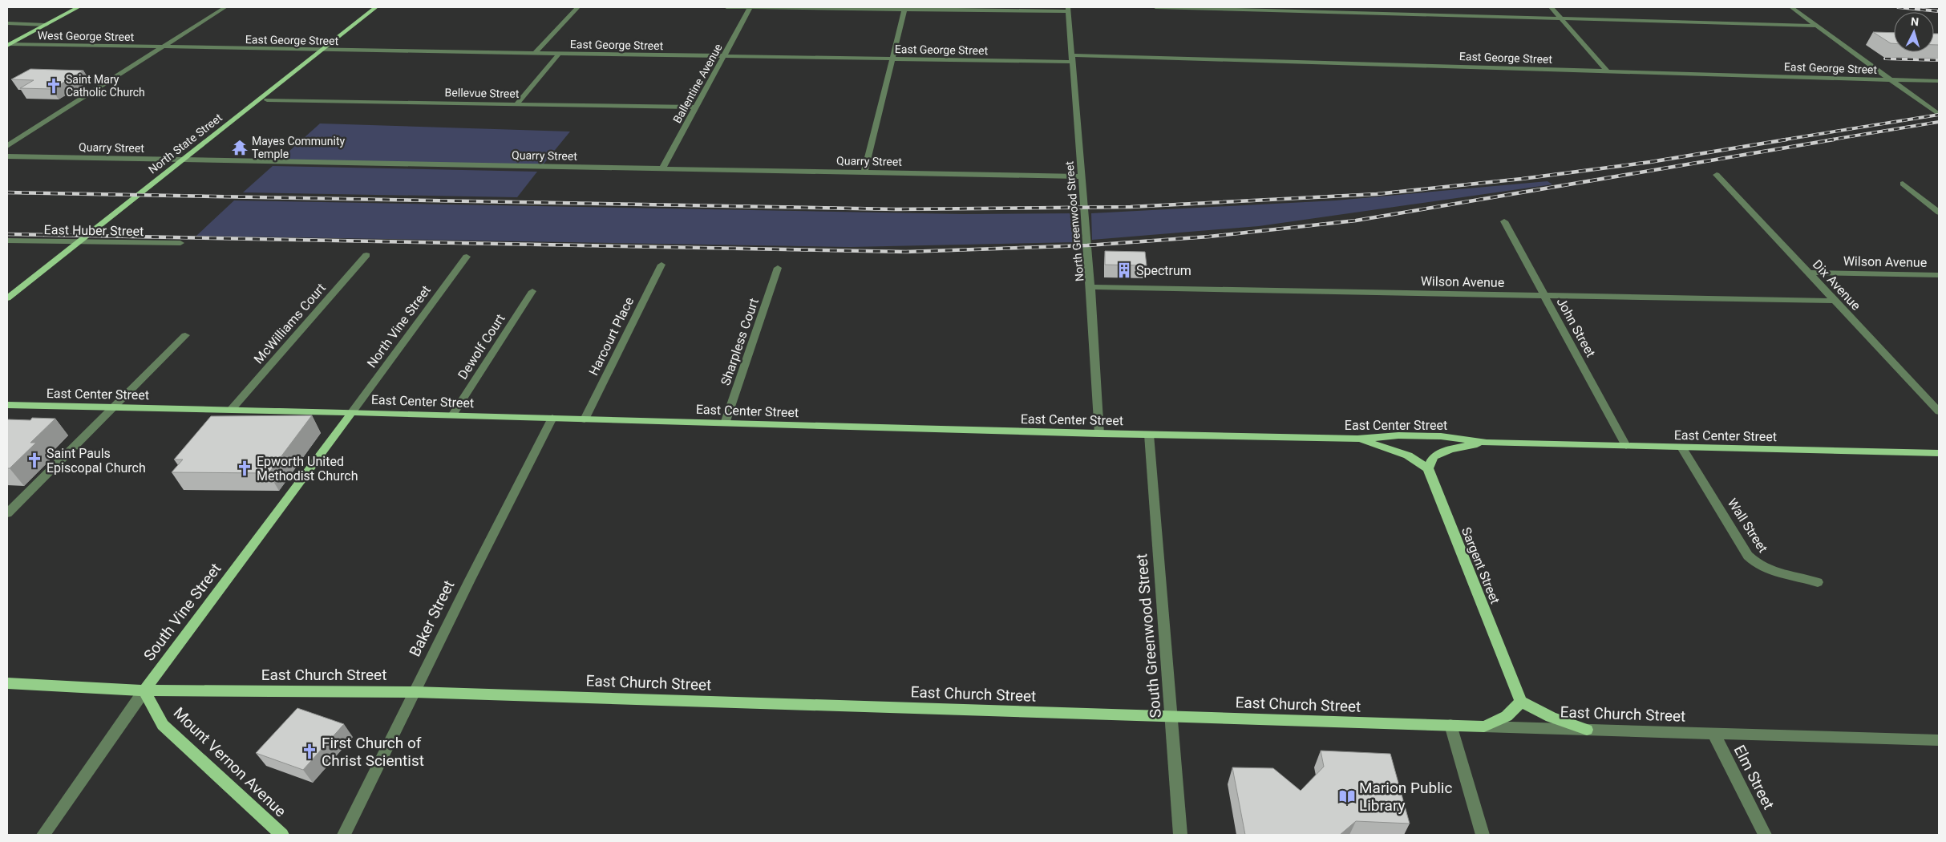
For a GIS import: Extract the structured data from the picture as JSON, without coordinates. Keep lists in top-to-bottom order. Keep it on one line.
{"streets":{"main road":["North State Street","East Center Street","Sargent Street","South Vine Street","East Church Street","Mount Vernon Avenue"],"street":["West George Street","East George Street","Ballentine Avenue","Bellevue Street","Quarry Street","North Greenwood Street","East Huber Street","Wilson Avenue","Dix Avenue","McWilliams Court","North Vine Street","John Street","Harcourt Place","Sharpless Court","Dewolf Court","Wall Street","Baker Street","South Greenwood Street","Elm Street"]},"crossings":[["West George Street","East George Street"],["East George Street","Ballentine Avenue"],["East George Street","North State Street"],["East George Street","North Greenwood Street"],["Ballentine Avenue","Bellevue Street"],["Ballentine Avenue","Quarry Street"],["Quarry Street","North Greenwood Street"],["North Greenwood Street","Wilson Avenue"],["North Greenwood Street","East Center Street"],["Wilson Avenue","Dix Avenue"],["Wilson Avenue","John Street"],["McWilliams Court","East Center Street"],["North Vine Street","East Center Street"],["North Vine Street","South Vine Street"],["John Street","East Center Street"],["Harcourt Place","East Center Street"],["Sharpless Court","East Center Street"],["Dewolf Court","East Center Street"],["East Center Street","Wall Street"],["East Center Street","Sargent Street"],["East Center Street","South Vine Street"],["East Center Street","Baker Street"],["East Center Street","South Greenwood Street"],["South Vine Street","East Church Street"],["South Vine Street","Mount Vernon Avenue"],["Baker Street","East Church Street"],["South Greenwood Street","East Church Street"],["East Church Street","Mount Vernon Avenue"],["East Church Street","Elm Street"]],"places":{"church":["Saint Mary Catholic Church","Saint Pauls Episcopal Church","Epworth United Methodist Church","First Church of Christ Scientist"],"temple":["Mayes Community Temple"],"building":["Spectrum"],"library":["Marion Public Library"]},"north":"top"}
